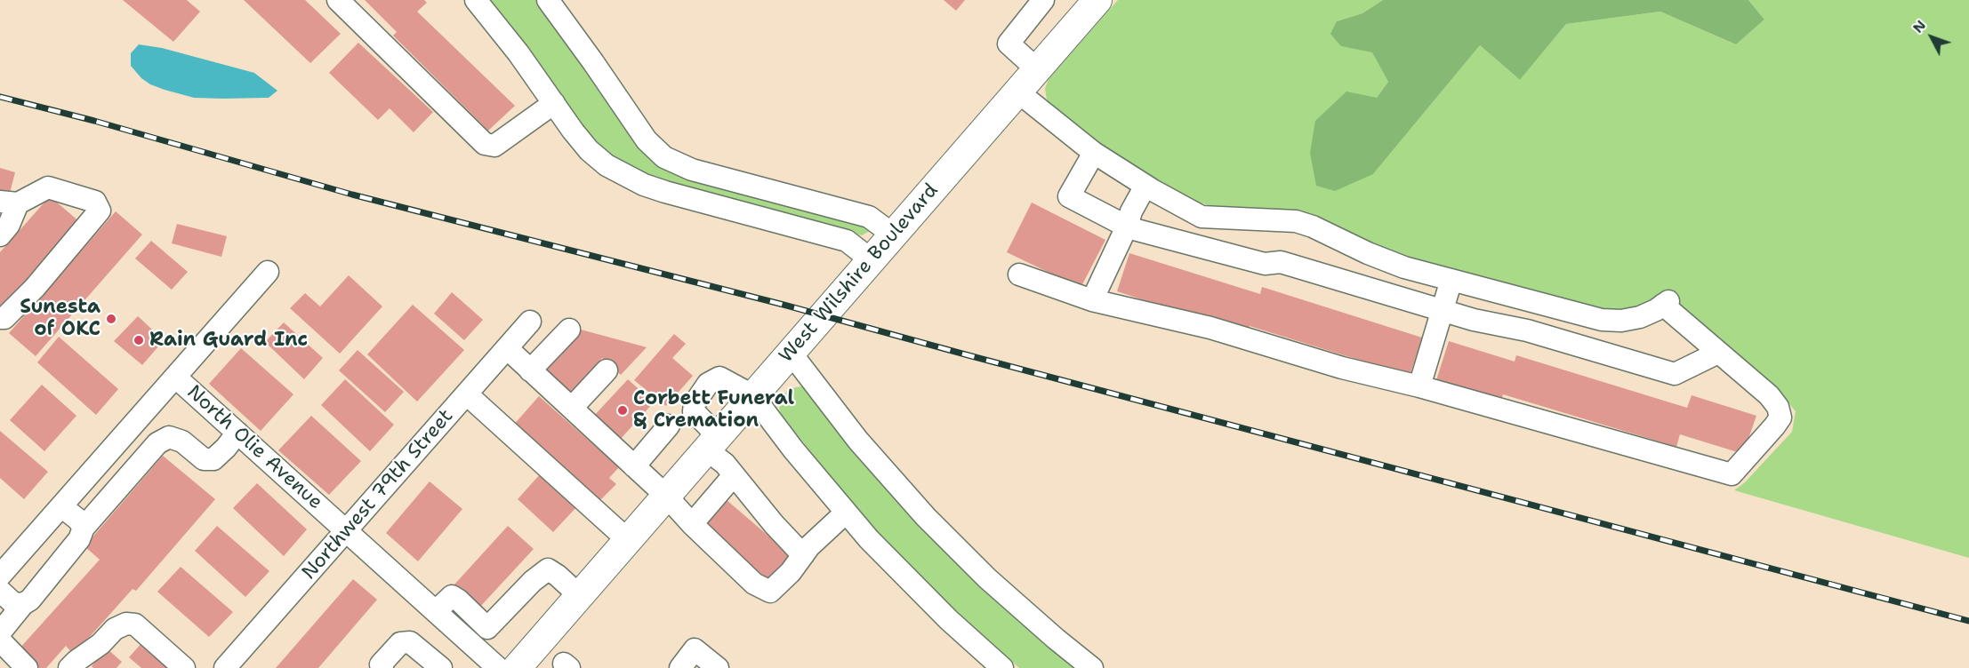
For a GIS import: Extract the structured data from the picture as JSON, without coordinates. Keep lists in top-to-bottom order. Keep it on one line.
{"streets":{"main road":["West Wilshire Boulevard"],"street":["North Olie Avenue","Northwest 79th Street"]},"crossings":[["North Olie Avenue","Northwest 79th Street"]],"places":["Sunesta of OKC","Rain Guard Inc","Corbett Funeral & Cremation"],"north":"top left"}
